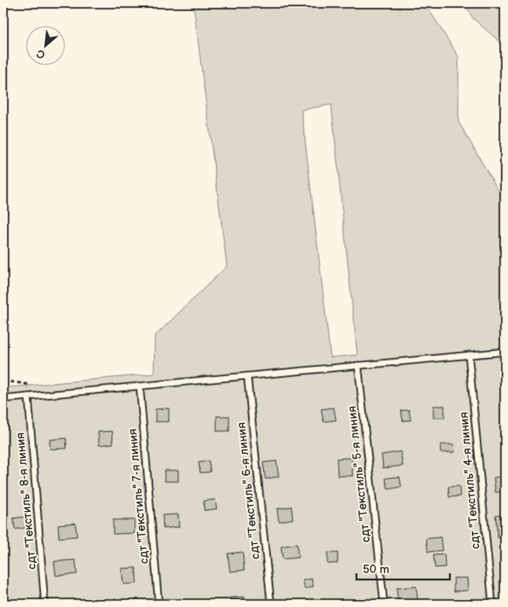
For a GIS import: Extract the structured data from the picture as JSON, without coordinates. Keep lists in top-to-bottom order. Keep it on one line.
{"streets":{"lane":["сдт \"Текстиль\" 5-я линия","сдт \"Текстиль\" 4-я линия","сдт \"Текстиль\" 6-я линия","сдт \"Текстиль\" 7-я линия","сдт \"Текстиль\" 8-я линия"]},"scale_bar":"50 m","north":"bottom left"}
